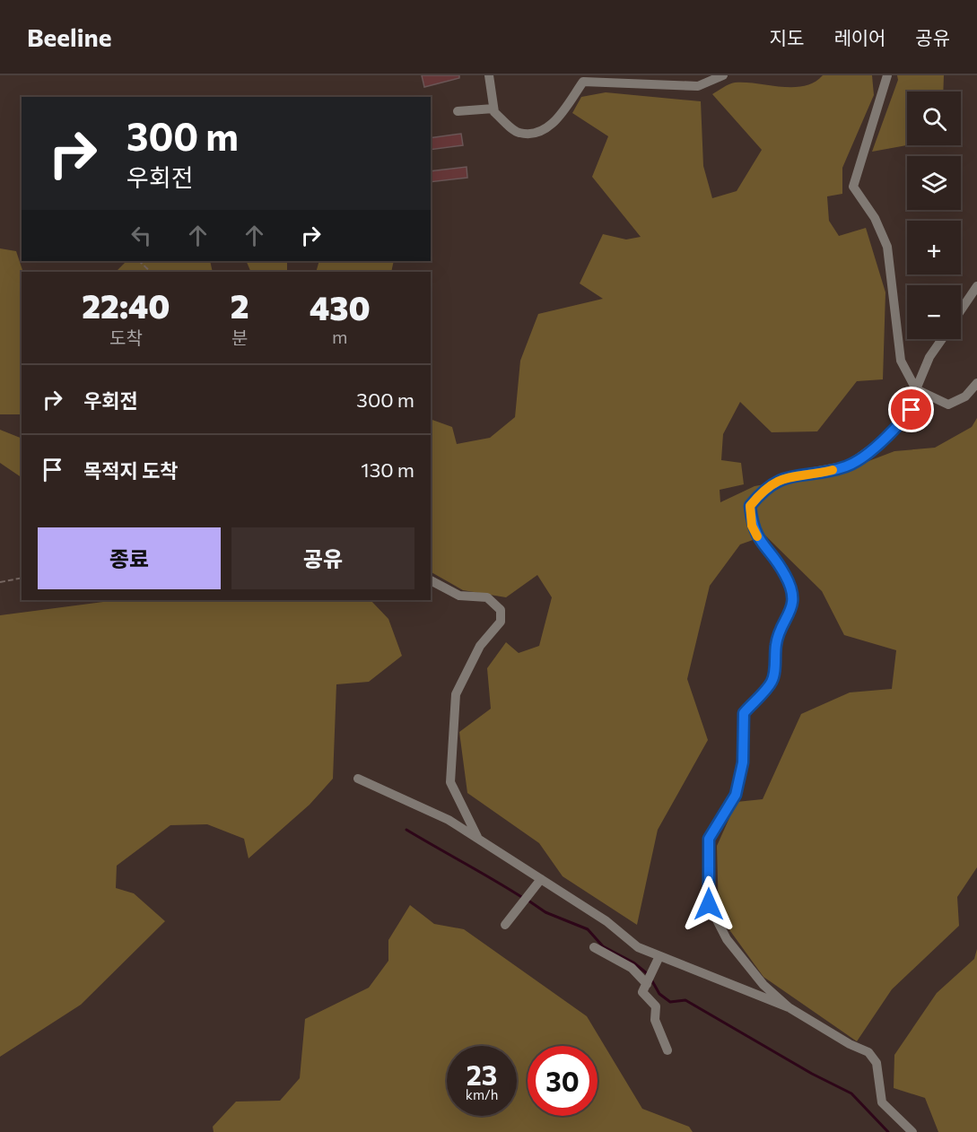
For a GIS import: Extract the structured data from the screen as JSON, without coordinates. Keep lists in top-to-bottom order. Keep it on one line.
{"page":{"header":"Beeline","nav":["지도","레이어","공유"],"map_buttons":["+","−"],"turn":["300 m","우회전"],"eta":["22:40","도착","2","분","430","m"],"list":[{"name":"우회전","value":"300 m"},{"name":"목적지 도착","value":"130 m"}],"buttons":["종료","공유"],"speed":"23 km/h","limit":"30"}}
